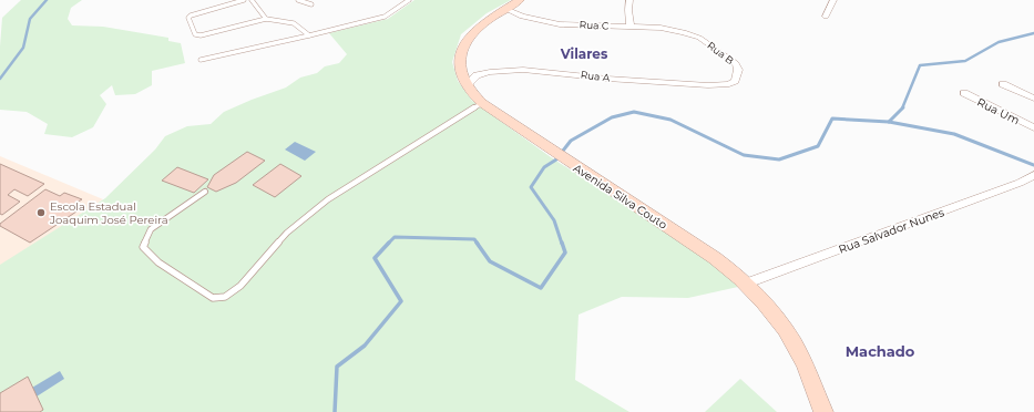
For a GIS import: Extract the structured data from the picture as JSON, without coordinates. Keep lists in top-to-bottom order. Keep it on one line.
{"streets":{"main road":["Avenida Silva Couto"],"street":["Rua C","Rua B","Rua A","Rua Um","Rua Salvador Nunes"]},"crossings":[["Rua C","Rua B"],["Rua C","Avenida Silva Couto"],["Rua B","Rua A"],["Rua A","Avenida Silva Couto"],["Avenida Silva Couto","Rua Salvador Nunes"]],"districts":["Vilares","Machado"],"places":["Escola Estadual Joaquim José Pereira"]}
